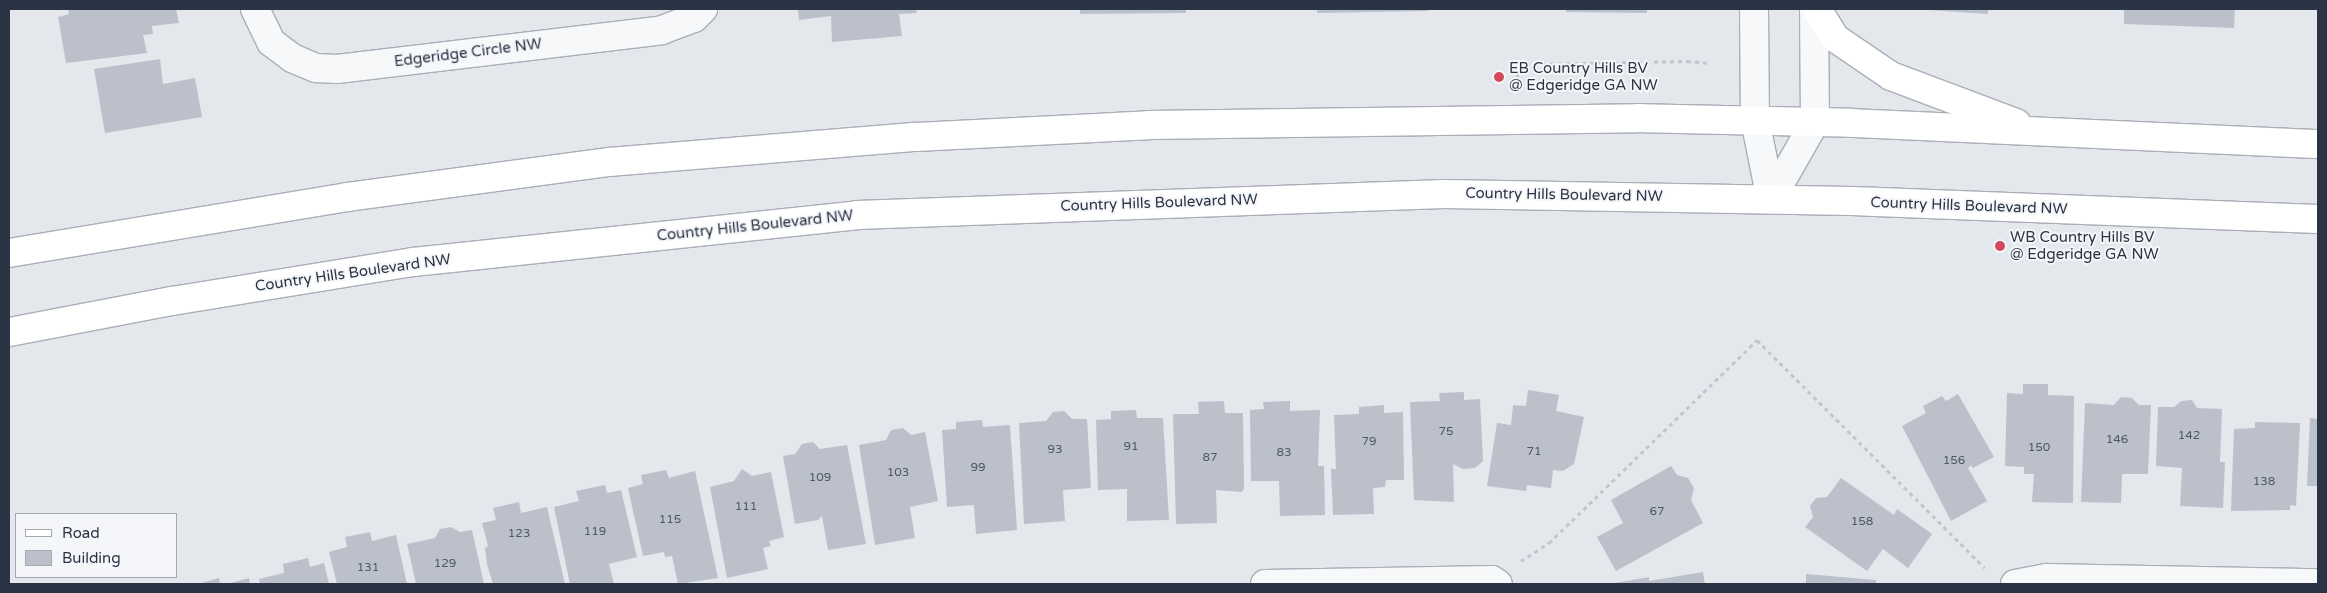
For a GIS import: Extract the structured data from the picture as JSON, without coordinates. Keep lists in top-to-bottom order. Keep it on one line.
{"streets":{"main road":["Country Hills Boulevard NW"],"street":["Edgeridge Circle NW"]},"places":["EB Country Hills BV @ Edgeridge GA NW","WB Country Hills BV @ Edgeridge GA NW"],"house_numbers":["75","142","146","79","91","150","93","71","83","87","156","99","103","109","138","111","67","115","158","119","123","129","131"],"legend":["Road","Building"]}
